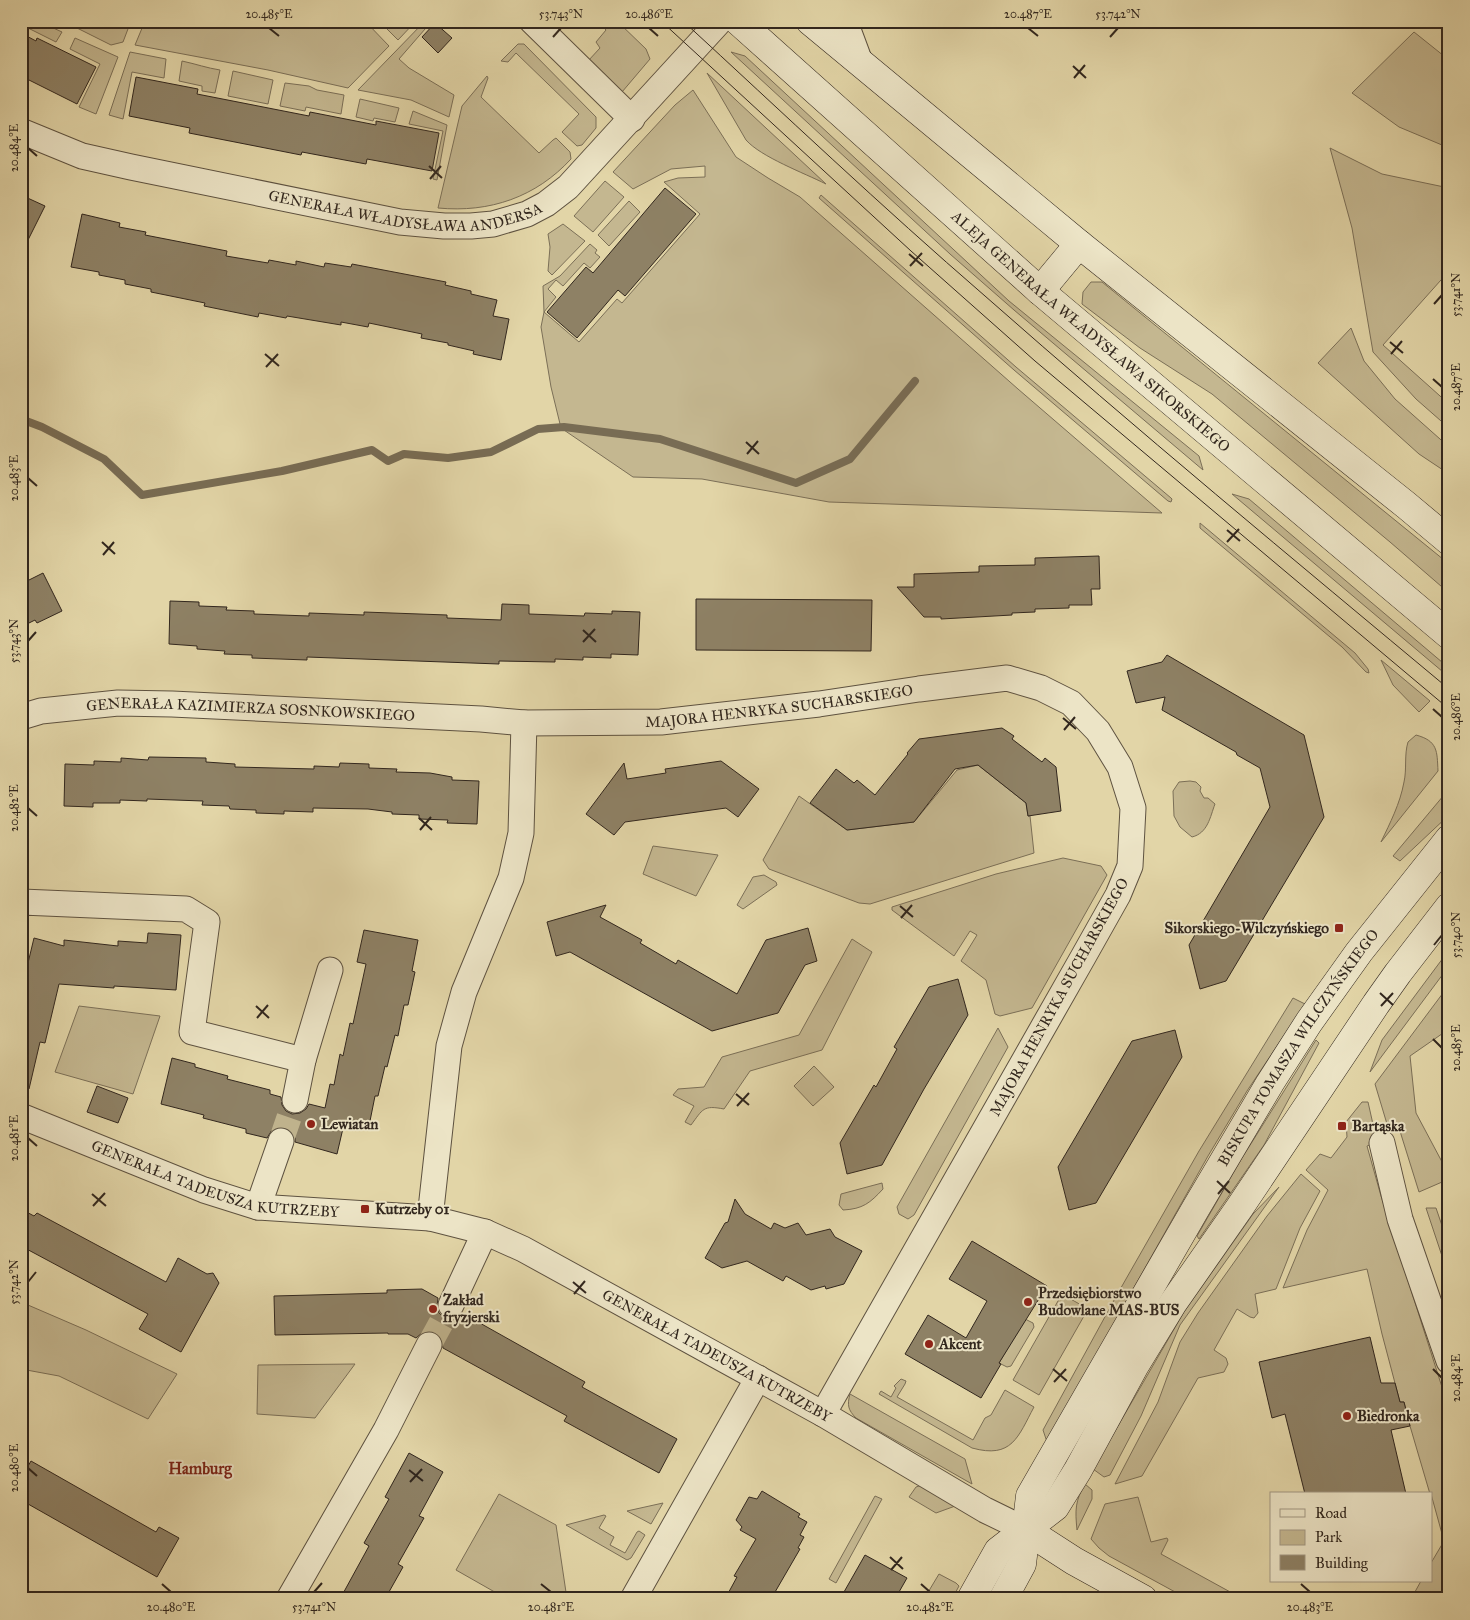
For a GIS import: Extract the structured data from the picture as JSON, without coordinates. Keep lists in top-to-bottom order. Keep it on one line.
{"streets":{"street":["GENERAŁA WŁADYSŁAWA ANDERSA","ALEJA GENERAŁA WŁADYSŁAWA SIKORSKIEGO","MAJORA HENRYKA SUCHARSKIEGO","GENERAŁA KAZIMIERZA SOSNKOWSKIEGO","BISKUPA TOMASZA WILCZYŃSKIEGO","GENERAŁA TADEUSZA KUTRZEBY"]},"crossings":[["MAJORA HENRYKA SUCHARSKIEGO","GENERAŁA KAZIMIERZA SOSNKOWSKIEGO"],["MAJORA HENRYKA SUCHARSKIEGO","GENERAŁA TADEUSZA KUTRZEBY"],["BISKUPA TOMASZA WILCZYŃSKIEGO","GENERAŁA TADEUSZA KUTRZEBY"]],"districts":["Hamburg"],"places":{"transit":["Sikorskiego-Wilczyńskiego","Bartąska","Kutrzeby 01"],"other":["Lewiatan","Przedsiębiorstwo Budowlane MAS-BUS","Zakład fryzjerski","Akcent","Biedronka"]},"legend":["Road","Park","Building"],"coordinates":["20.485°E","53.743°N","20.486°E","20.487°E","53.742°N","20.484°E","53.741°N","20.483°E","20.482°E","53.740°N","20.481°E","20.480°E"]}
